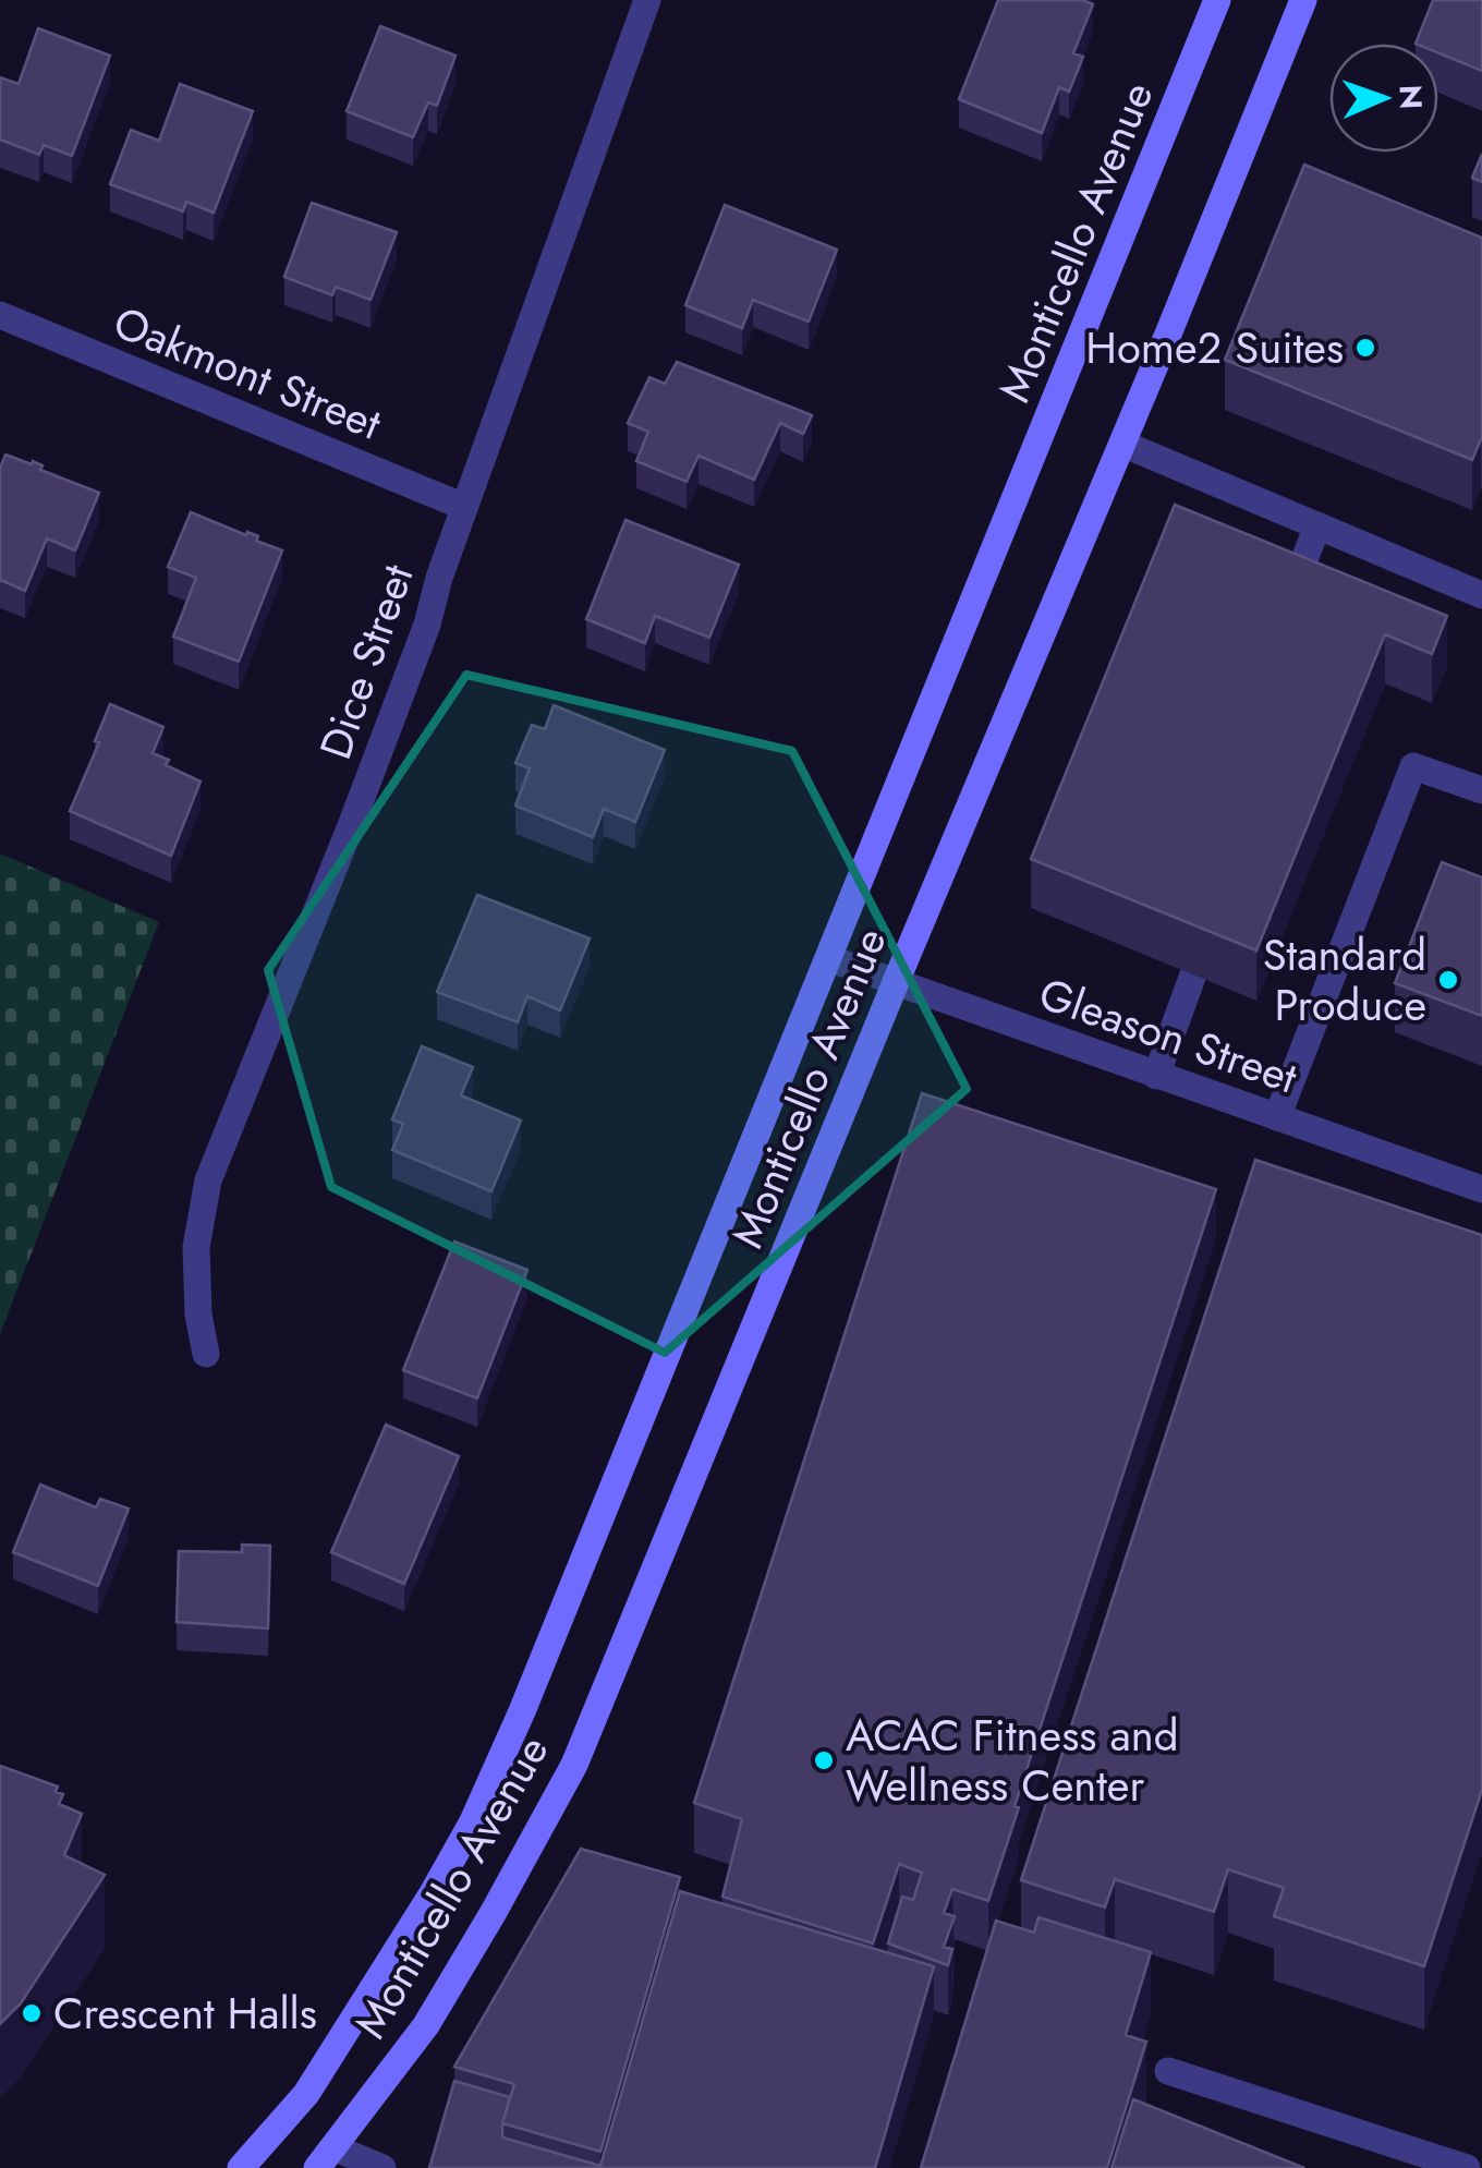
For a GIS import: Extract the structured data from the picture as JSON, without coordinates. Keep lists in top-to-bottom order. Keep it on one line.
{"streets":{"main road":["Monticello Avenue"],"street":["Oakmont Street","Dice Street","Gleason Street"]},"crossings":[["Monticello Avenue","Gleason Street"],["Oakmont Street","Dice Street"]],"places":["Home2 Suites","Standard Produce","ACAC Fitness and Wellness Center","Crescent Halls"],"north":"right"}
